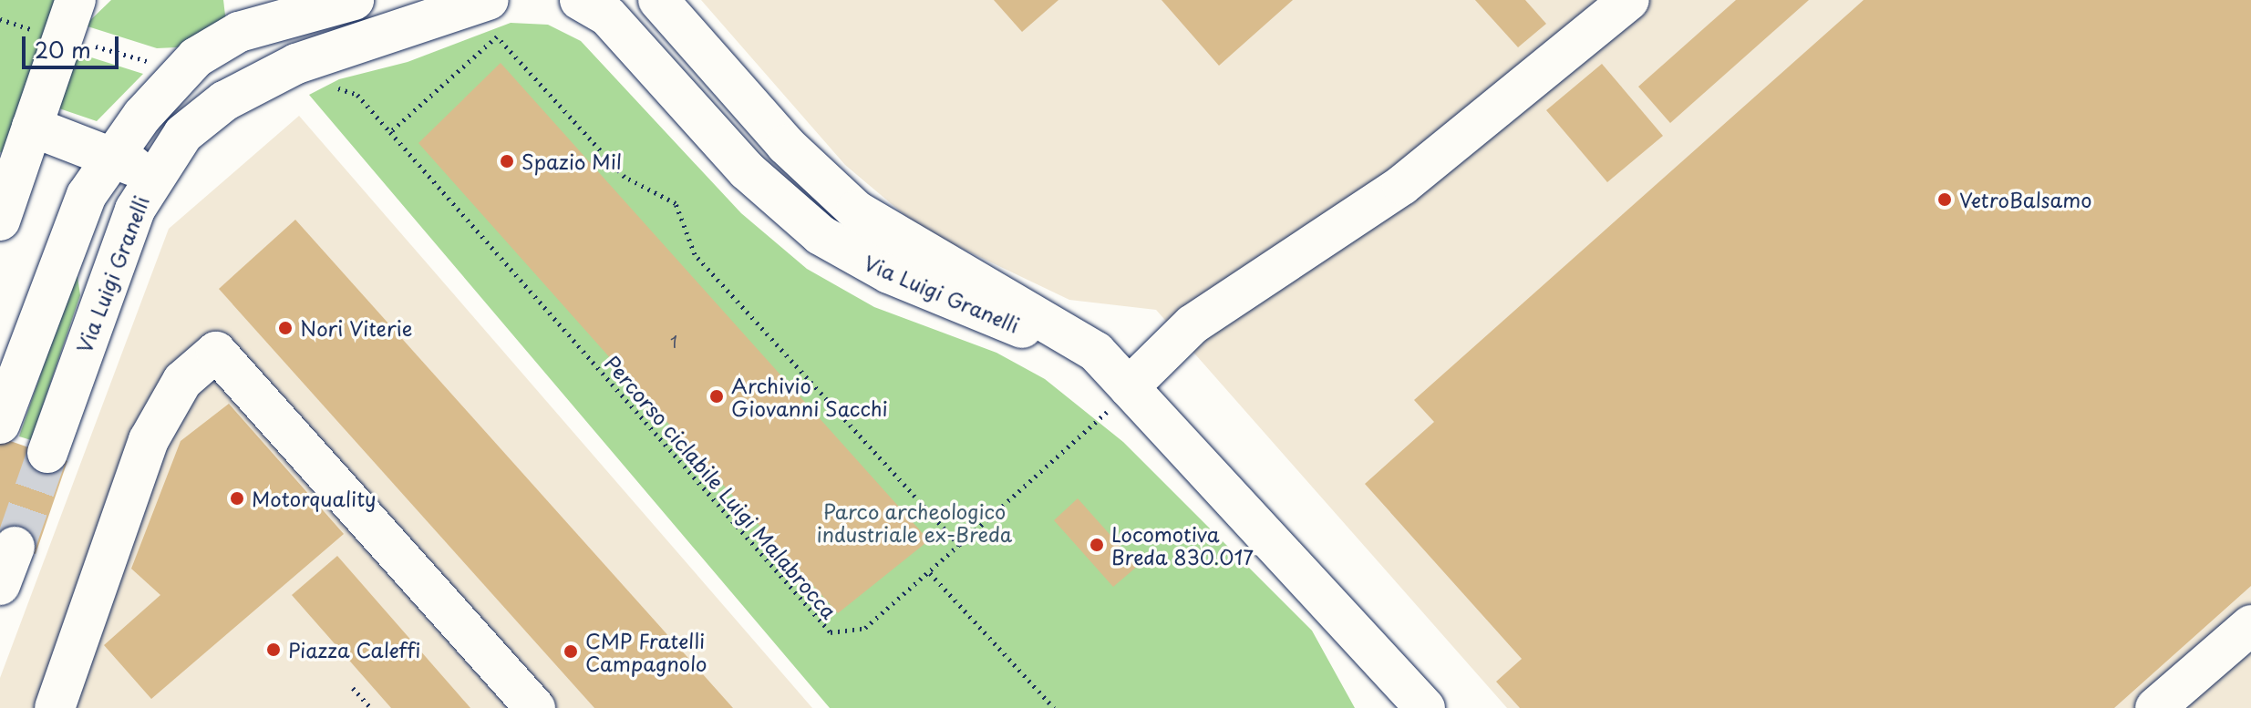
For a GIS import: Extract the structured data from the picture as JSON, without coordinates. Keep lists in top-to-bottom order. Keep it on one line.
{"streets":{"street":["Via Luigi Granelli"],"path":["Percorso ciclabile Luigi Malabrocca"]},"parks":["Parco archeologico industriale ex-Breda"],"places":["Spazio Mil","VetroBalsamo","Nori Viterie","Archivio Giovanni Sacchi","Motorquality","Locomotiva Breda 830.017","Piazza Caleffi","CMP Fratelli Campagnolo"],"house_numbers":["1"],"scale_bar":"20 m"}
